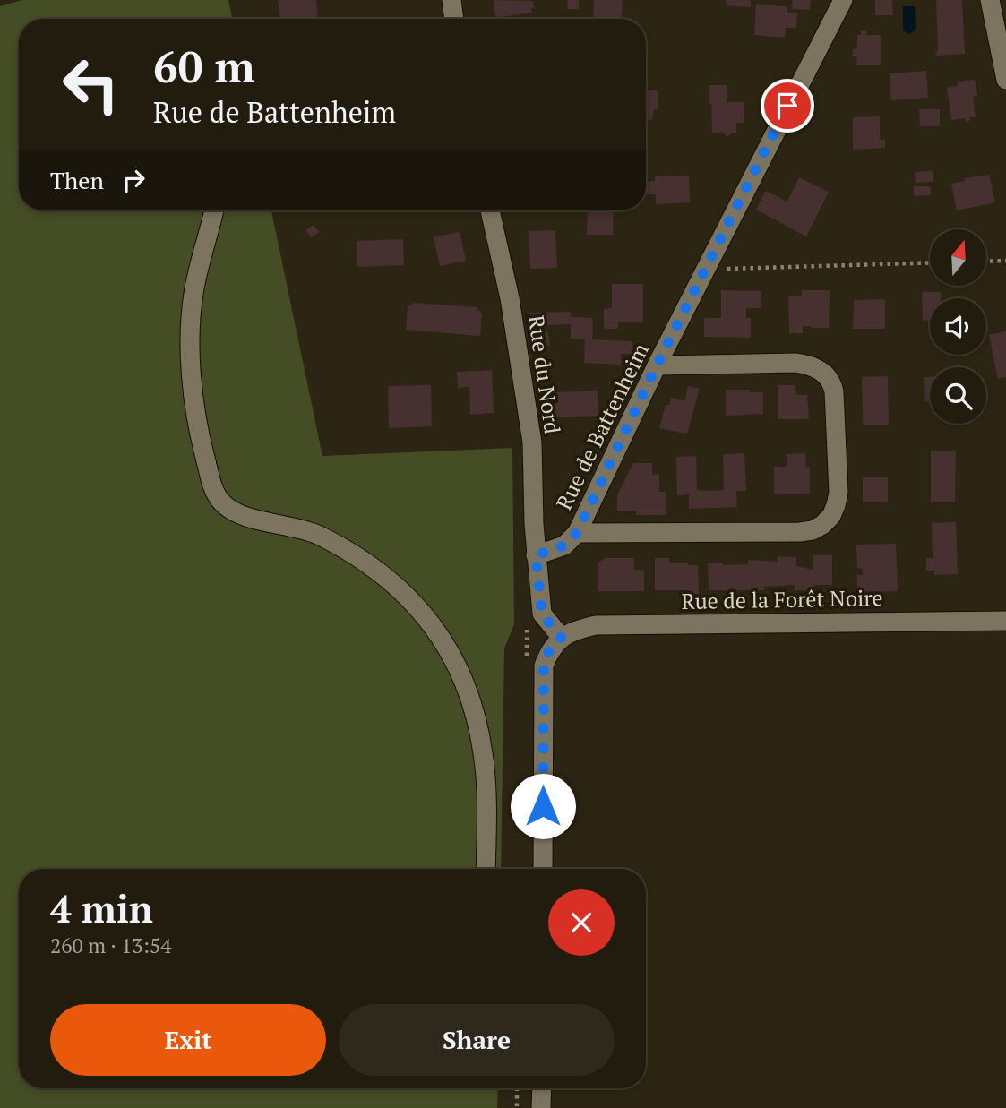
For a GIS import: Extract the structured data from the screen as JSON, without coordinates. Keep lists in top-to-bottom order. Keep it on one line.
{"streets":{"street":["Rue du Nord","Rue de Battenheim","Rue de la Forêt Noire"]},"crossings":[["Rue du Nord","Rue de Battenheim"]],"north":"top","page":{"turn":["60 m","Rue de Battenheim"],"then":"Then","heading":["4 min","260 m · 13:54"],"buttons":["Exit","Share"]}}
